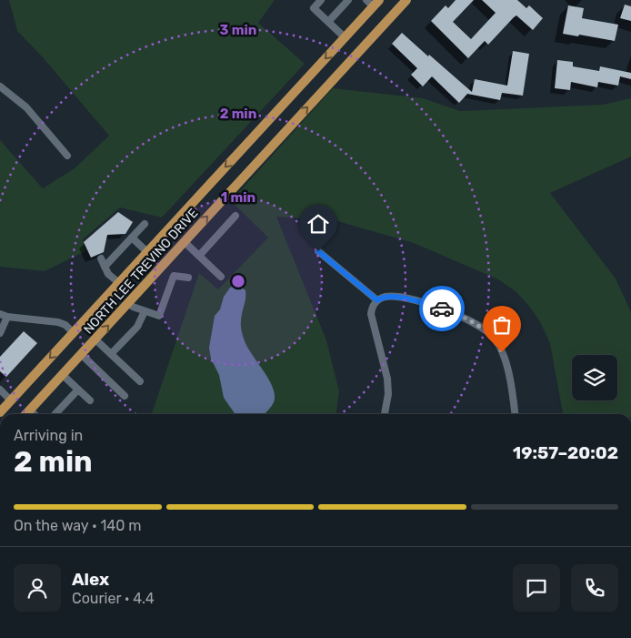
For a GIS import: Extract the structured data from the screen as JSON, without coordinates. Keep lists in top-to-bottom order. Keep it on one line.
{"streets":{"main road":["NORTH LEE TREVINO DRIVE"]},"page":{"heading":["2 min","Arriving in","19:57–20:02"],"panel":["Alex","Courier · 4.4"],"bar":"On the way · 140 m"},"rings":["3 min","2 min","1 min"]}
